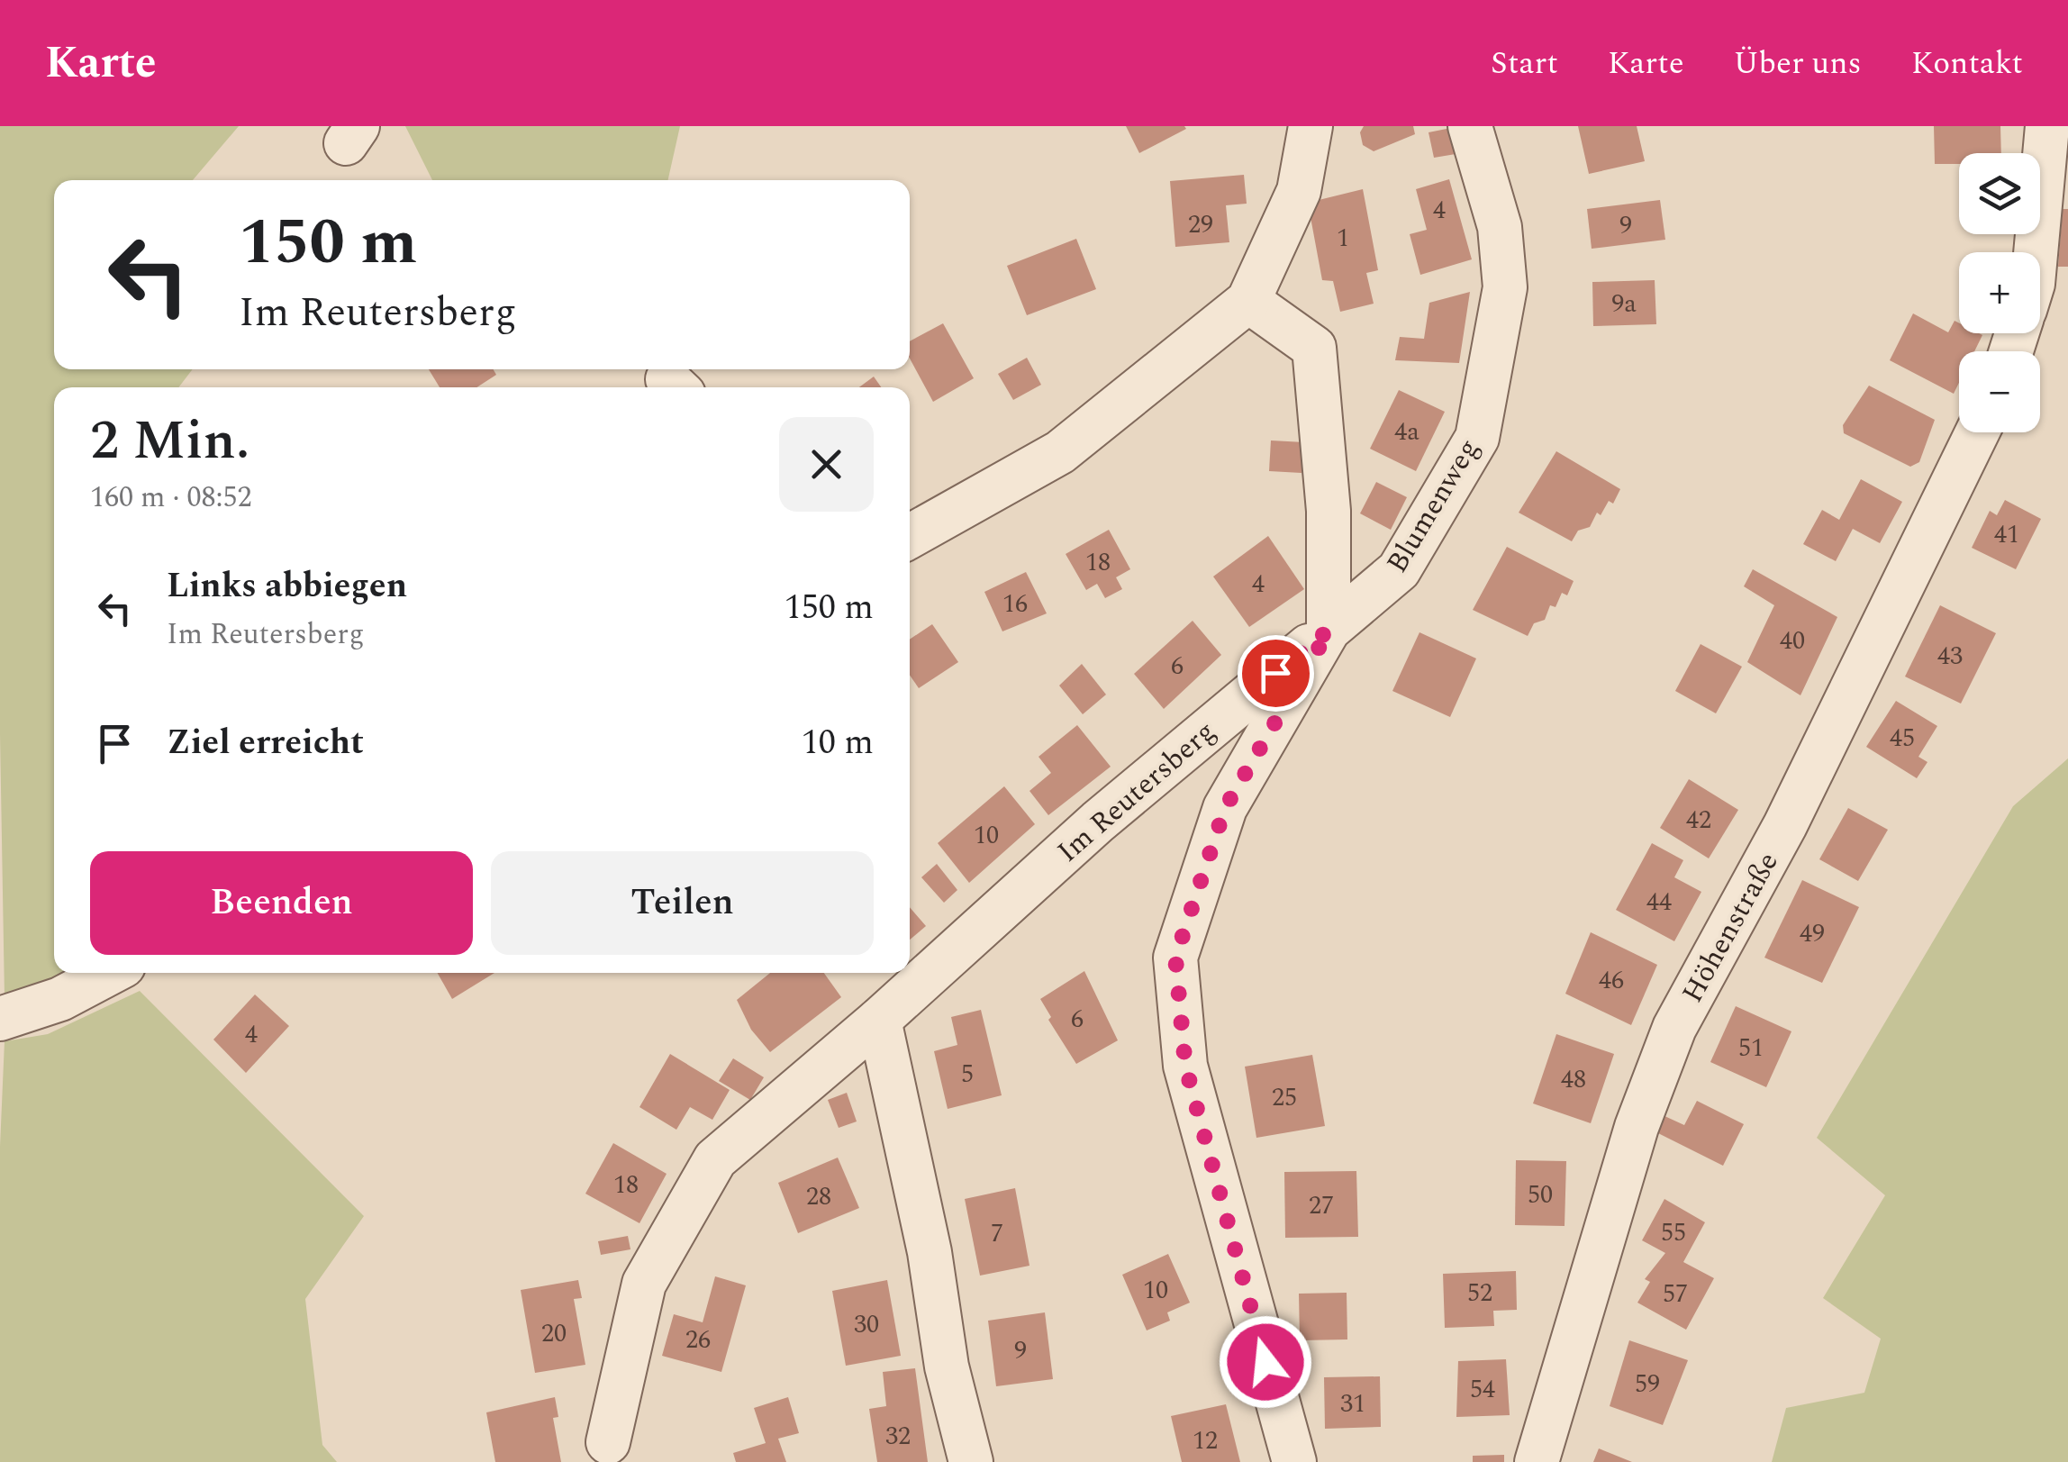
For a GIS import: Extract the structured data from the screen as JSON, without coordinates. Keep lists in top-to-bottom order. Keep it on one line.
{"streets":{"street":["Blumenweg","Im Reutersberg","Höhenstraße"]},"crossings":[["Blumenweg","Im Reutersberg"]],"house_numbers":["4","29","9","1","9a","4a","41","18","4","16","40","43","6","45","42","10","44","49","46","6","4","51","5","48","25","18","50","28","27","55","7","10","52","57","30","20","26","9","59","54","31","32","12"],"page":{"header":"Karte","nav":["Start","Karte","Über uns","Kontakt"],"map_buttons":["+","−"],"turn":["150 m","Im Reutersberg"],"heading":["2 Min.","160 m · 08:52"],"list":[{"name":"Links abbiegen","note":"Im Reutersberg","value":"150 m"},{"name":"Ziel erreicht","value":"10 m"}],"buttons":["Beenden","Teilen"]}}
